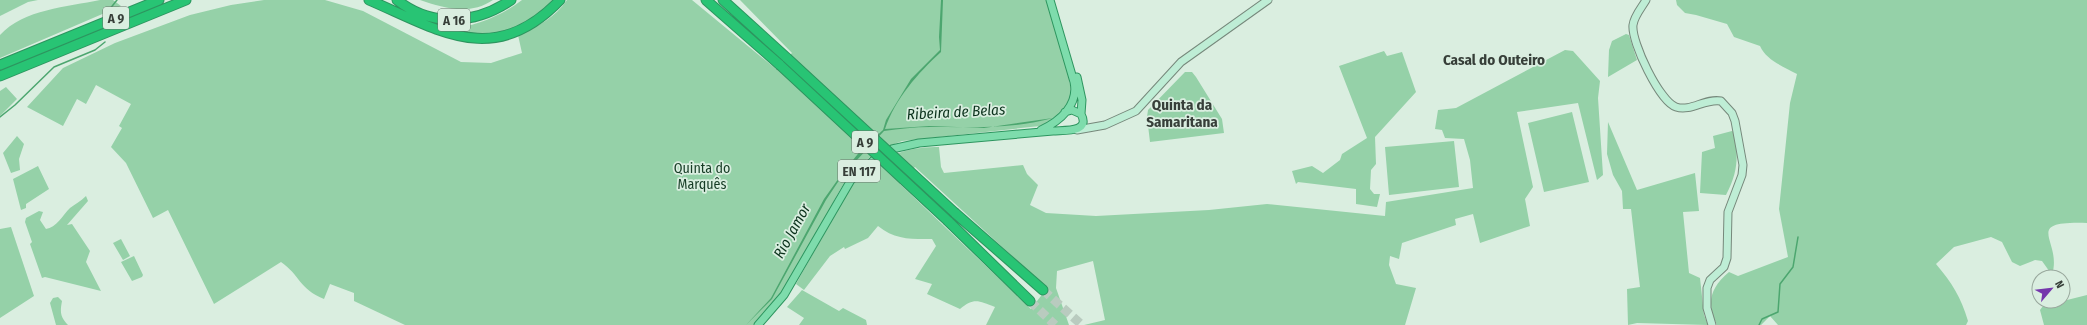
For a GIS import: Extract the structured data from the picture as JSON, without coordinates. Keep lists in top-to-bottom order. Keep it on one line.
{"streets":{"highway":["A 9","A 16"],"main road":["EN 117"]},"districts":["Casal do Outeiro","Quinta da Samaritana"],"water":["Ribeira de Belas","Rio Jamor"],"parks":["Quinta do Marquês"],"north":"top right"}
